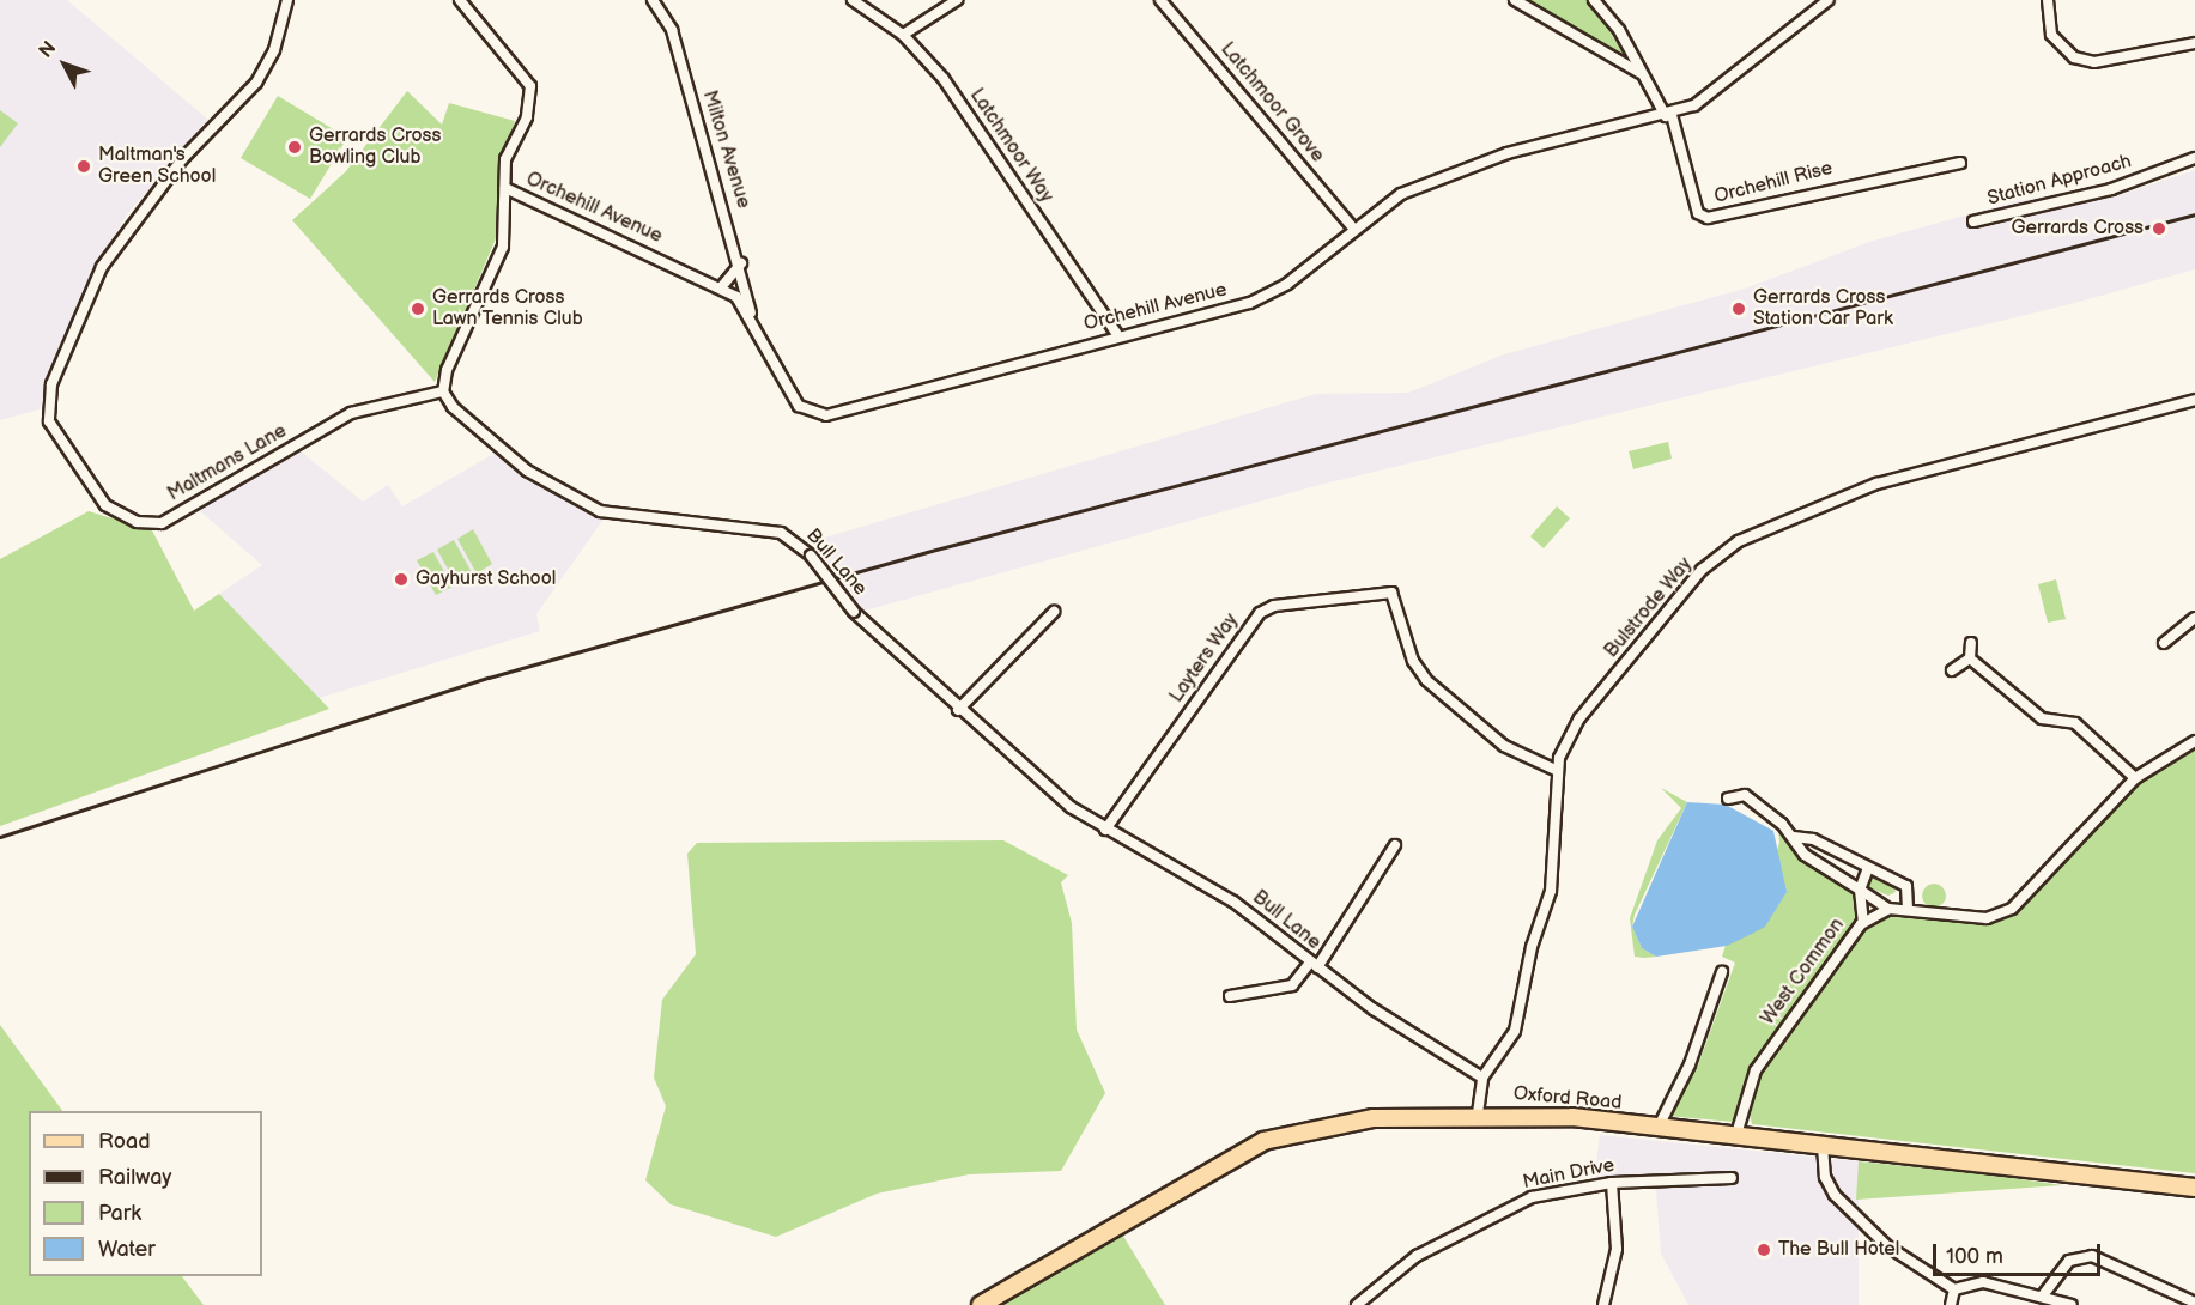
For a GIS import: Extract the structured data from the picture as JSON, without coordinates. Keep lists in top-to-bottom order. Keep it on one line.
{"streets":{"main road":["Oxford Road"],"street":["Latchmoor Grove","Latchmoor Way","Milton Avenue","Station Approach","Orchehill Rise","Orchehill Avenue","Maltmans Lane","Bull Lane","Bulstrode Way","Layters Way","West Common","Main Drive"]},"crossings":[["Latchmoor Grove","Orchehill Avenue"],["Latchmoor Way","Orchehill Avenue"],["Milton Avenue","Orchehill Avenue"],["Orchehill Rise","Orchehill Avenue"],["Maltmans Lane","Bull Lane"],["Bull Lane","Bulstrode Way"],["Bull Lane","Layters Way"],["Bulstrode Way","Layters Way"],["Bulstrode Way","Oxford Road"],["West Common","Oxford Road"]],"places":["Gerrards Cross Bowling Club","Maltman's Green School","Gerrards Cross","Gerrards Cross Lawn Tennis Club","Gerrards Cross Station Car Park","Gayhurst School","The Bull Hotel"],"legend":["Road","Railway","Park","Water"],"scale_bar":"100 m","north":"top left"}
